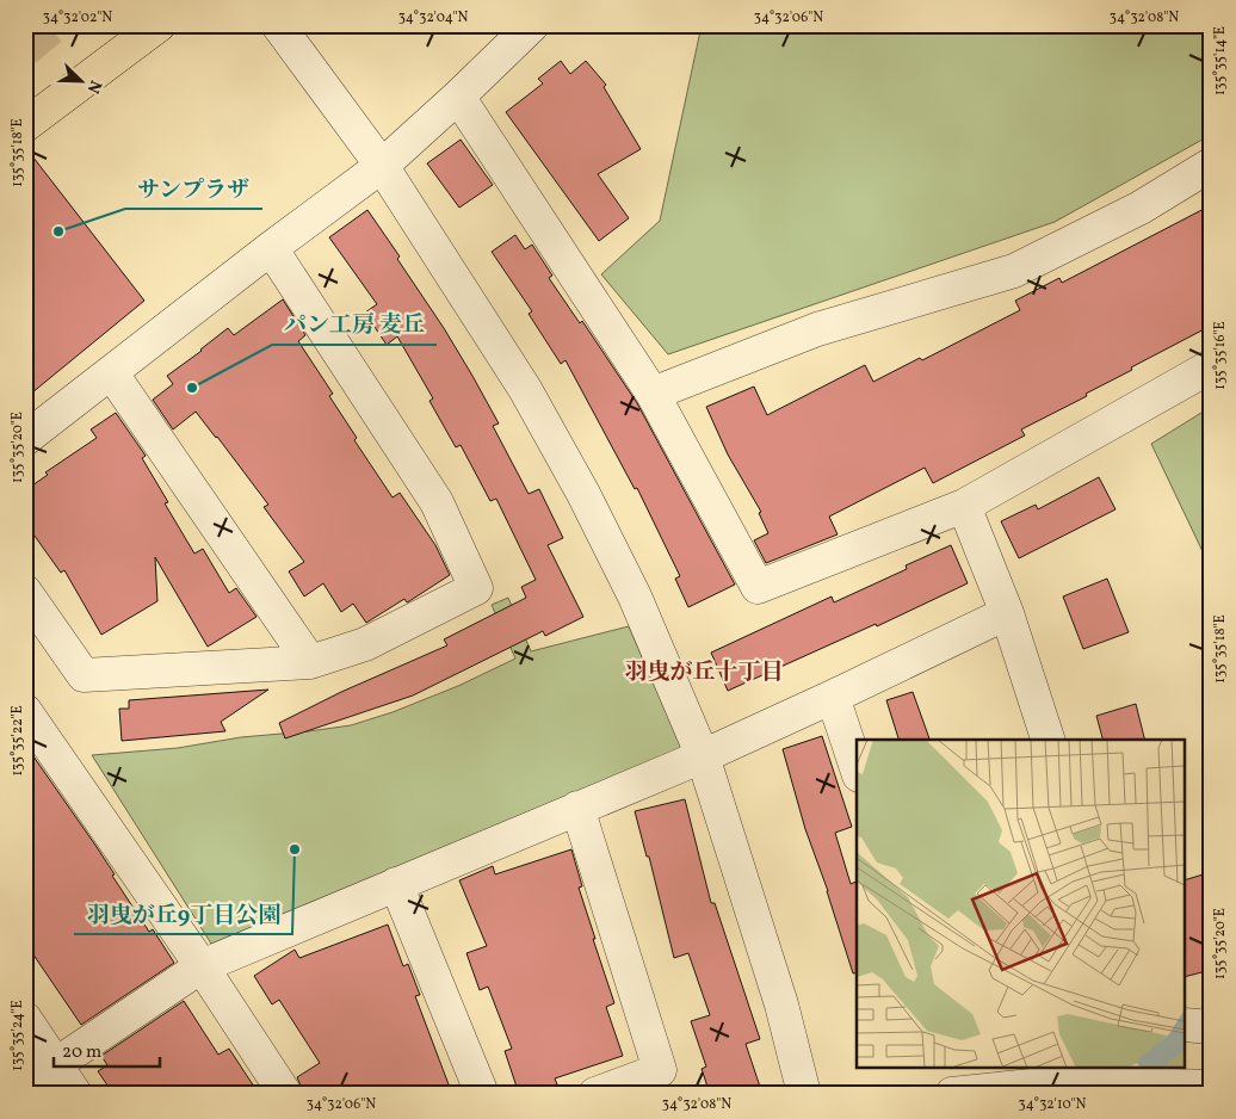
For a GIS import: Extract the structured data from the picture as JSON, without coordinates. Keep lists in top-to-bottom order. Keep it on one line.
{"districts":["羽曳が丘十丁目"],"places":["サンプラザ","パン工房 麦丘","羽曳が丘9丁目公園"],"scale_bar":"20 m","north":"bottom right","coordinates":["34°32'02\"N","34°32'04\"N","34°32'06\"N","34°32'08\"N","135°35'14\"E","135°35'18\"E","135°35'16\"E","135°35'20\"E","135°35'22\"E","135°35'24\"E","34°32'10\"N"]}
